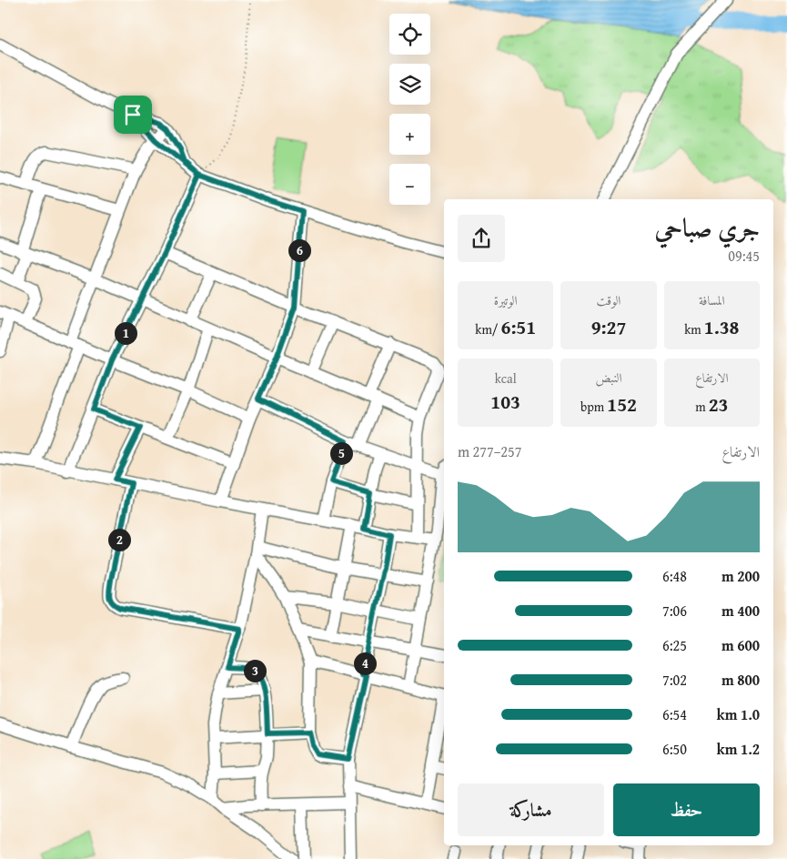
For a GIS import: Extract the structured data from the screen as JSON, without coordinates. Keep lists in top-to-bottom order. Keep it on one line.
{"page":{"map_buttons":["+","−"],"heading":["جري صباحي","09:45"],"pins":["6","1","5","2","4","3"],"stats":[["المسافة","1.38 km"],["الوقت","9:27"],["الوتيرة","6:51 /km"],["الارتفاع","23 m"],["النبض","152 bpm"],["kcal","103"]],"chart":["الارتفاع","257–277 m"],"list":[{"name":"200 m","note":"6:48"},{"name":"400 m","note":"7:06"},{"name":"600 m","note":"6:25"},{"name":"800 m","note":"7:02"},{"name":"1.0 km","note":"6:54"},{"name":"1.2 km","note":"6:50"}],"buttons":["حفظ","مشاركة"]}}
